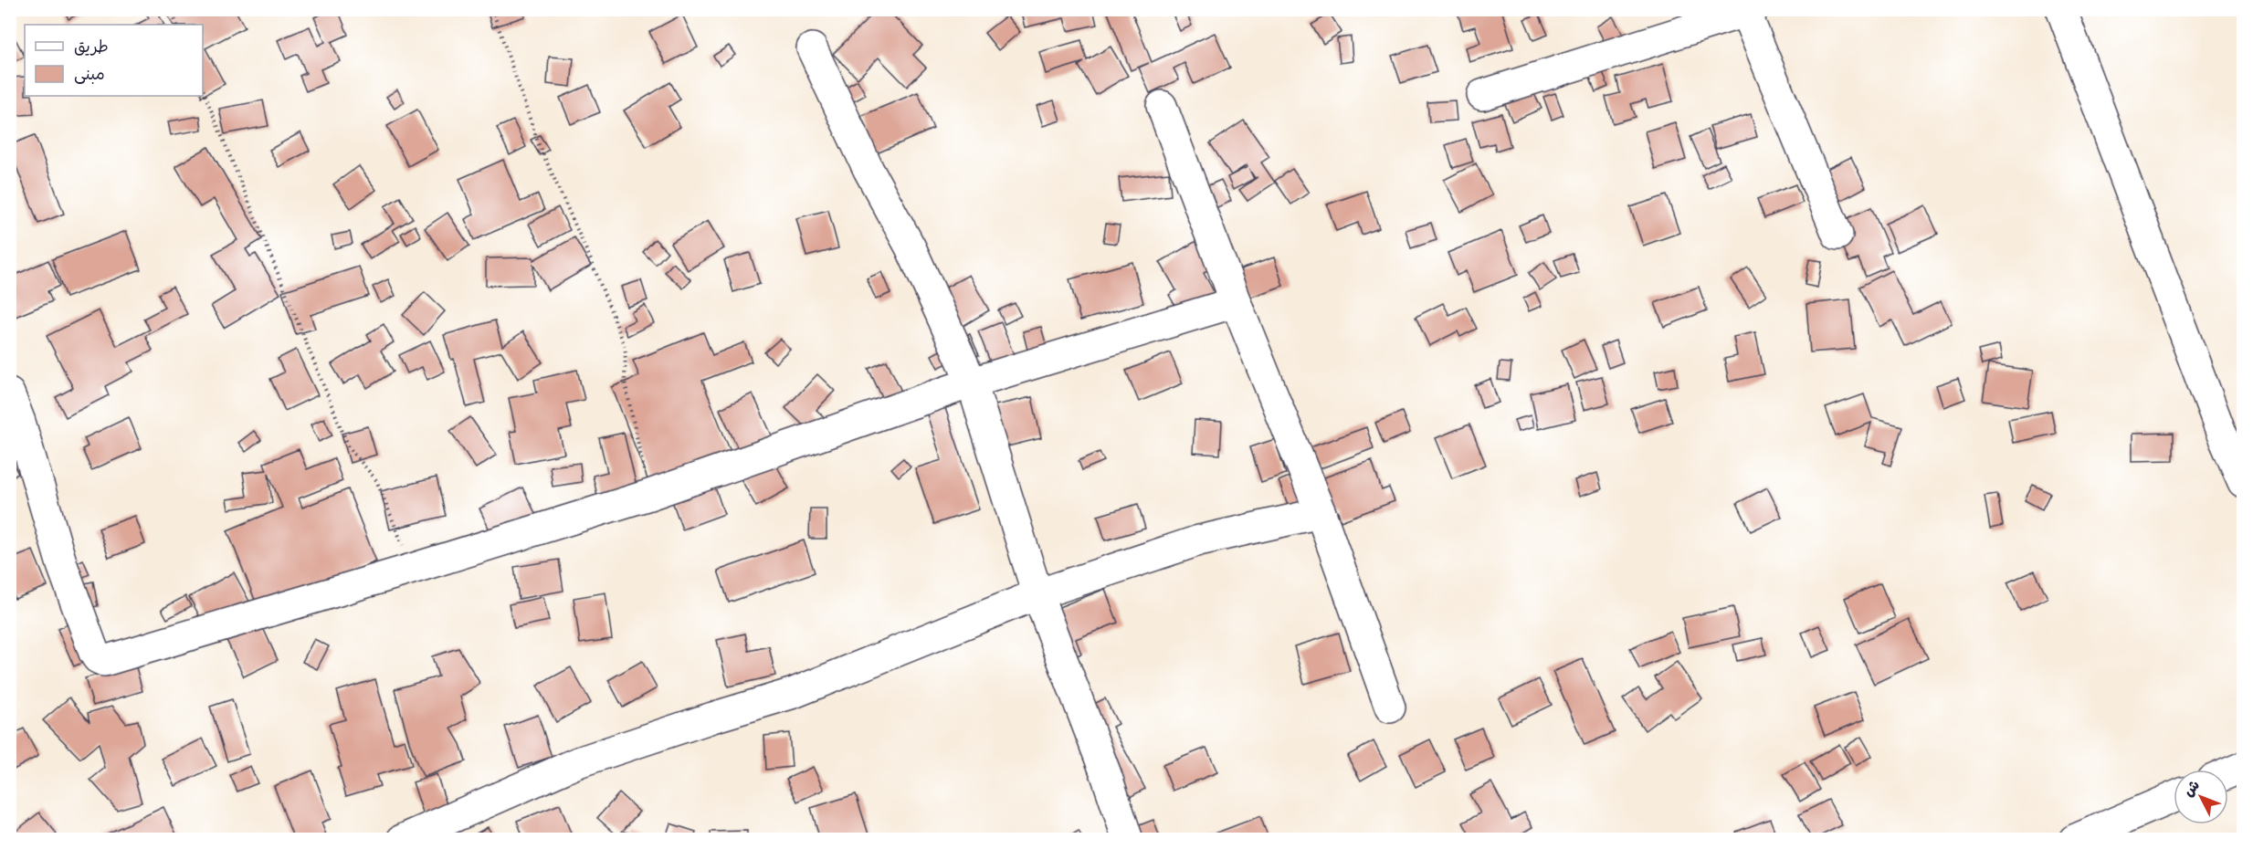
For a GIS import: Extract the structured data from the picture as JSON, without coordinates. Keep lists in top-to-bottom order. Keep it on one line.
{"legend":["طريق","مبنى"],"north":"top left"}
